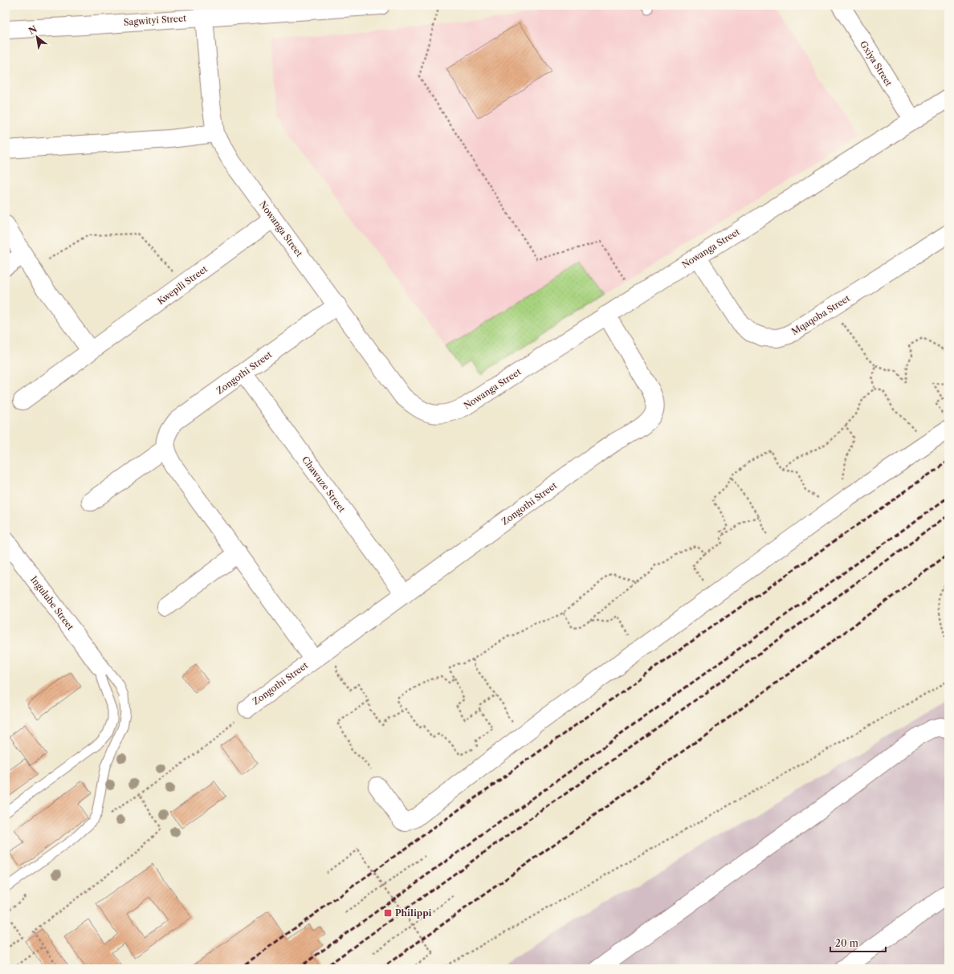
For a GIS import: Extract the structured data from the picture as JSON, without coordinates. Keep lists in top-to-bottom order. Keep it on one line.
{"streets":{"street":["Sagwityi Street","Gxiya Street","Nowanga Street","Kwepili Street","Mqaqoba Street","Zongothi Street","Chawuze Street","Ingulube Street"]},"crossings":[["Sagwityi Street","Nowanga Street"],["Gxiya Street","Nowanga Street"],["Nowanga Street","Kwepili Street"],["Nowanga Street","Mqaqoba Street"],["Nowanga Street","Zongothi Street"],["Zongothi Street","Chawuze Street"]],"places":{"transit":["Philippi"]},"scale_bar":"20 m","north":"top left"}
